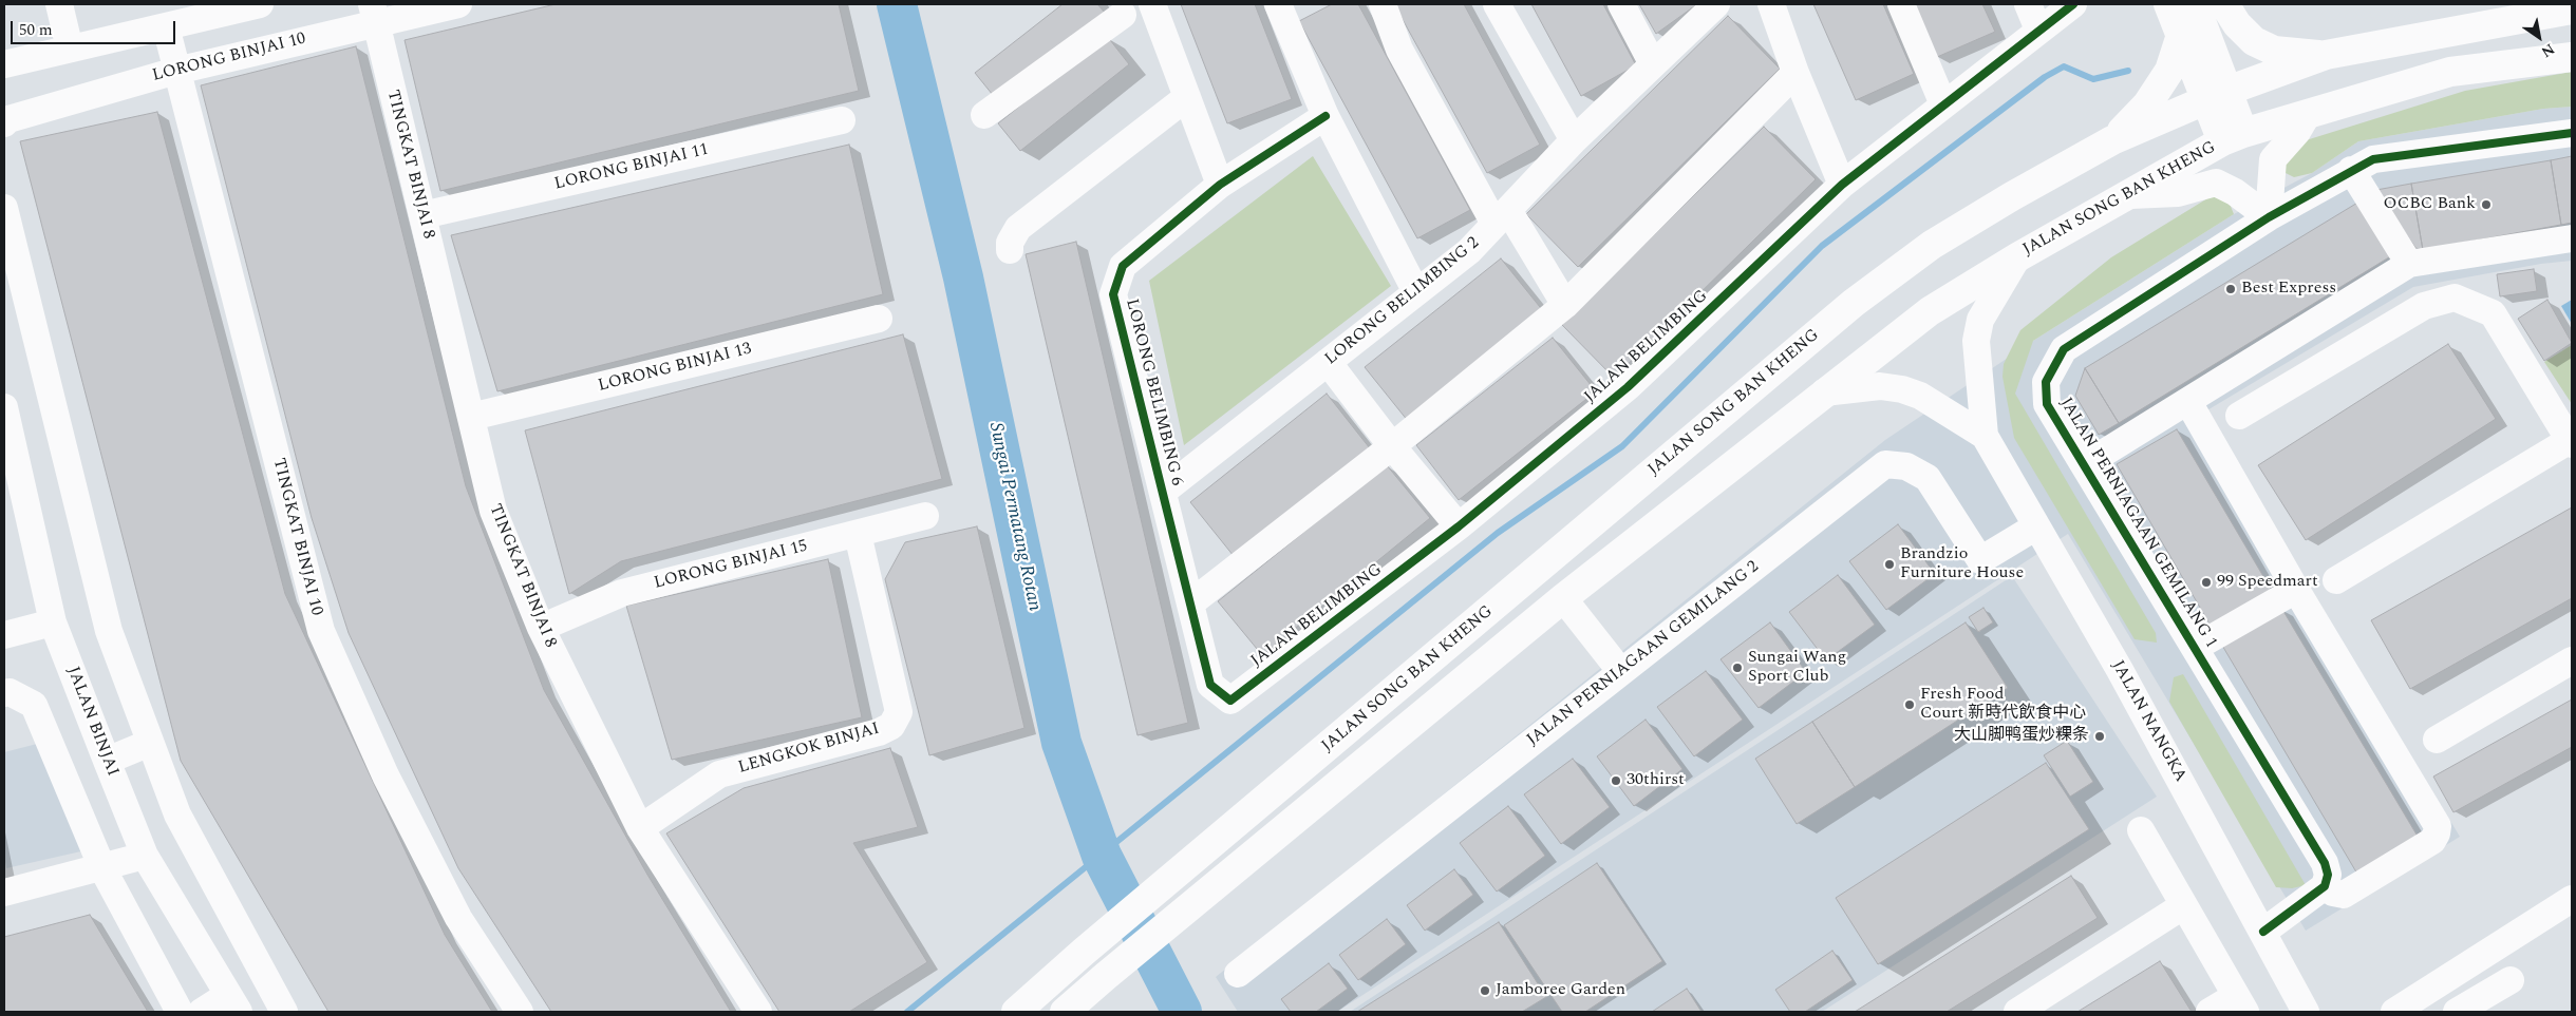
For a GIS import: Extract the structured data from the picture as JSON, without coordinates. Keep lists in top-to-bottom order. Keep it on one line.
{"streets":{"main road":["JALAN SONG BAN KHENG"],"street":["LORONG BINJAI 10","TINGKAT BINJAI 8","LORONG BINJAI 11","LORONG BELIMBING 2","JALAN BELIMBING","LORONG BINJAI 13","LORONG BELIMBING 6","JALAN PERNIAGAAN GEMILANG 1","TINGKAT BINJAI 10","LORONG BINJAI 15","JALAN PERNIAGAAN GEMILANG 2","JALAN BINJAI","JALAN NANGKA","LENGKOK BINJAI"]},"crossings":[["LORONG BINJAI 10","TINGKAT BINJAI 8"],["LORONG BINJAI 10","TINGKAT BINJAI 10"],["TINGKAT BINJAI 8","LORONG BINJAI 11"],["TINGKAT BINJAI 8","LORONG BINJAI 13"],["TINGKAT BINJAI 8","LORONG BINJAI 15"],["TINGKAT BINJAI 8","LENGKOK BINJAI"],["JALAN SONG BAN KHENG","JALAN NANGKA"],["LORONG BELIMBING 2","LORONG BELIMBING 6"],["JALAN BELIMBING","LORONG BELIMBING 6"],["LORONG BINJAI 15","LENGKOK BINJAI"],["JALAN PERNIAGAAN GEMILANG 2","JALAN NANGKA"]],"water":["Sungai Permatang Rotan"],"places":["OCBC Bank","Best Express","Brandzio Furniture House","99 Speedmart","Sungai Wang Sport Club","Fresh Food Court 新時代飲食中心","大山脚鸭蛋炒粿条","30thirst","Jamboree Garden"],"scale_bar":"50 m","north":"bottom right"}
